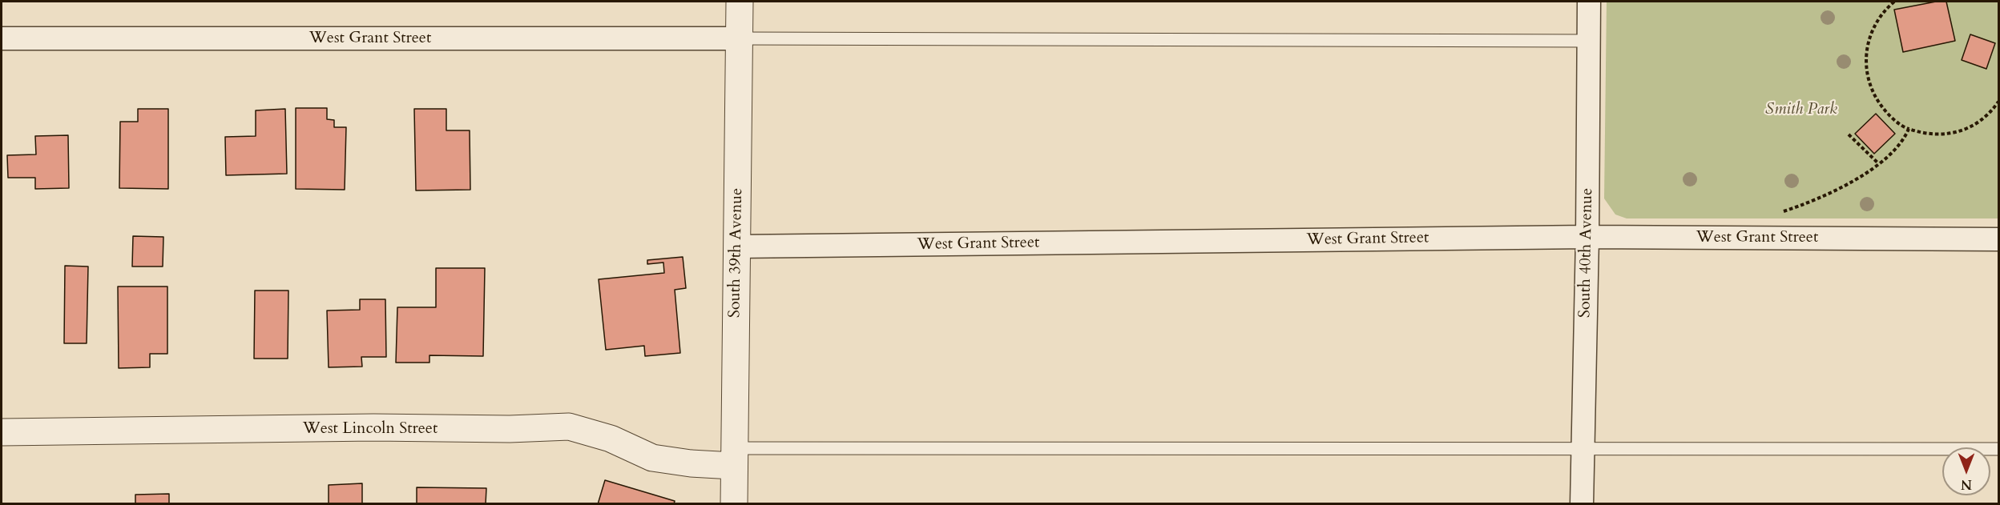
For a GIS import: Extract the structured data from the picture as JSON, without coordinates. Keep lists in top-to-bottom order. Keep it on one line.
{"streets":{"street":["West Grant Street","South 39th Avenue","South 40th Avenue","West Lincoln Street"]},"crossings":[["West Grant Street","South 39th Avenue"],["West Grant Street","South 40th Avenue"],["South 39th Avenue","West Lincoln Street"]],"parks":["Smith Park"],"north":"bottom"}
